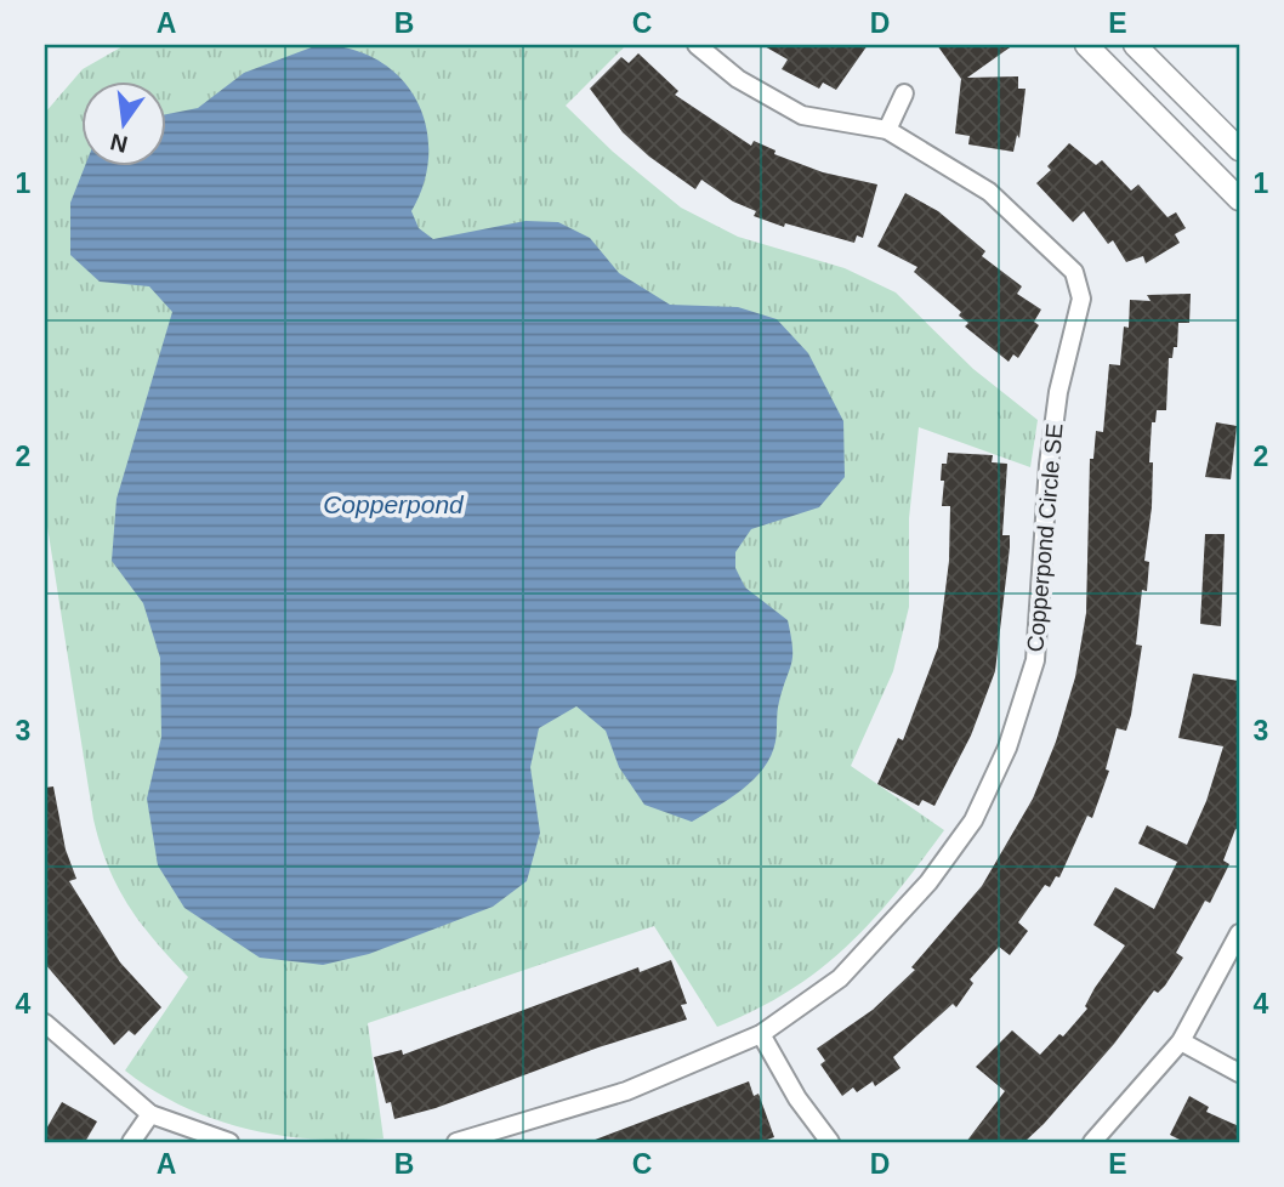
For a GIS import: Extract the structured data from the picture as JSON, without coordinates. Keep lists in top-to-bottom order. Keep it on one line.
{"streets":{"street":["Copperpond Circle SE"]},"water":["Copperpond"],"north":"bottom","grid":{"columns":["A","B","C","D","E"],"rows":["1","2","3","4"]}}
